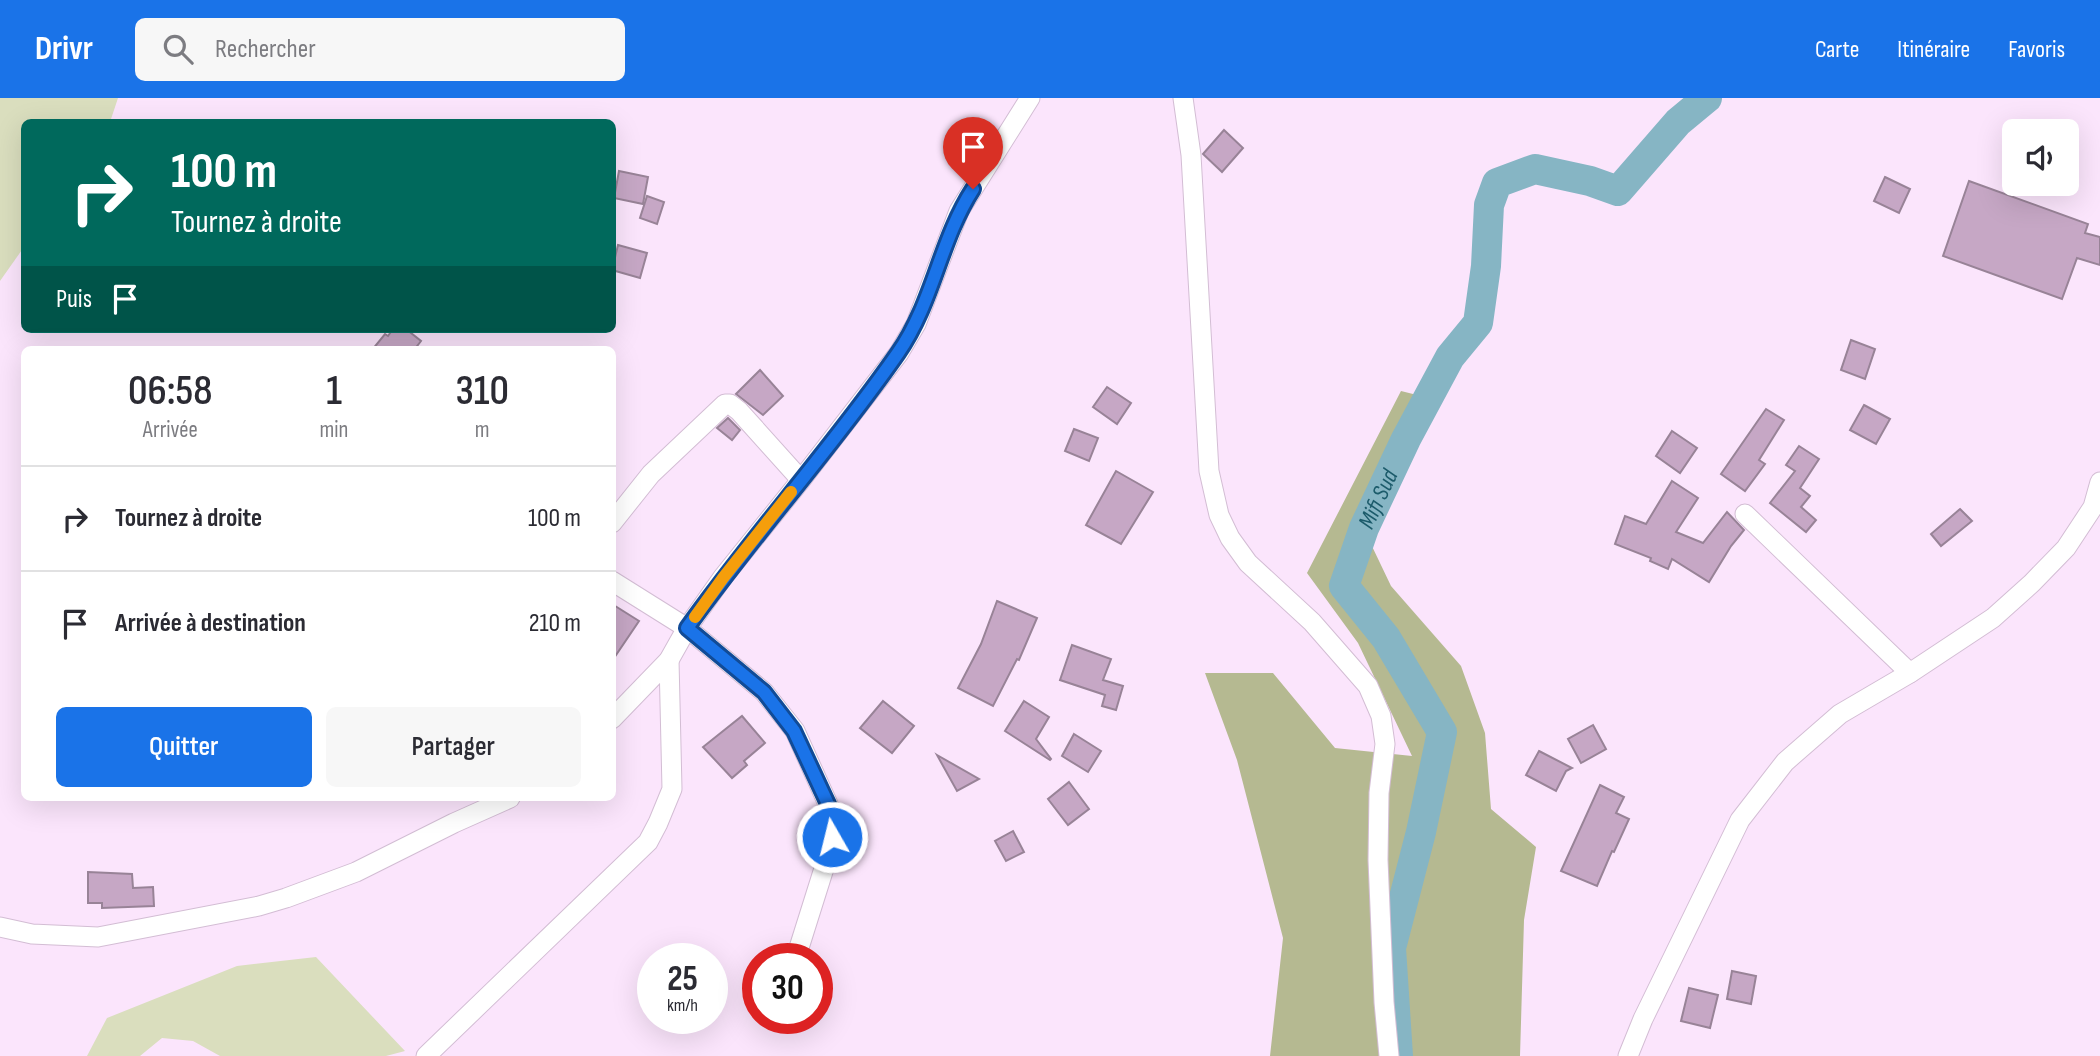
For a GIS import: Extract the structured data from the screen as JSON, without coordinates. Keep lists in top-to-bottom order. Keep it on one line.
{"water":["Mifi Sud"],"page":{"header":"Drivr","search":"Rechercher","nav":["Carte","Itinéraire","Favoris"],"turn":["100 m","Tournez à droite"],"then":"Puis","eta":["06:58","Arrivée","1","min","310","m"],"list":[{"name":"Tournez à droite","value":"100 m"},{"name":"Arrivée à destination","value":"210 m"}],"buttons":["Quitter","Partager"],"speed":"25 km/h","limit":"30"}}
